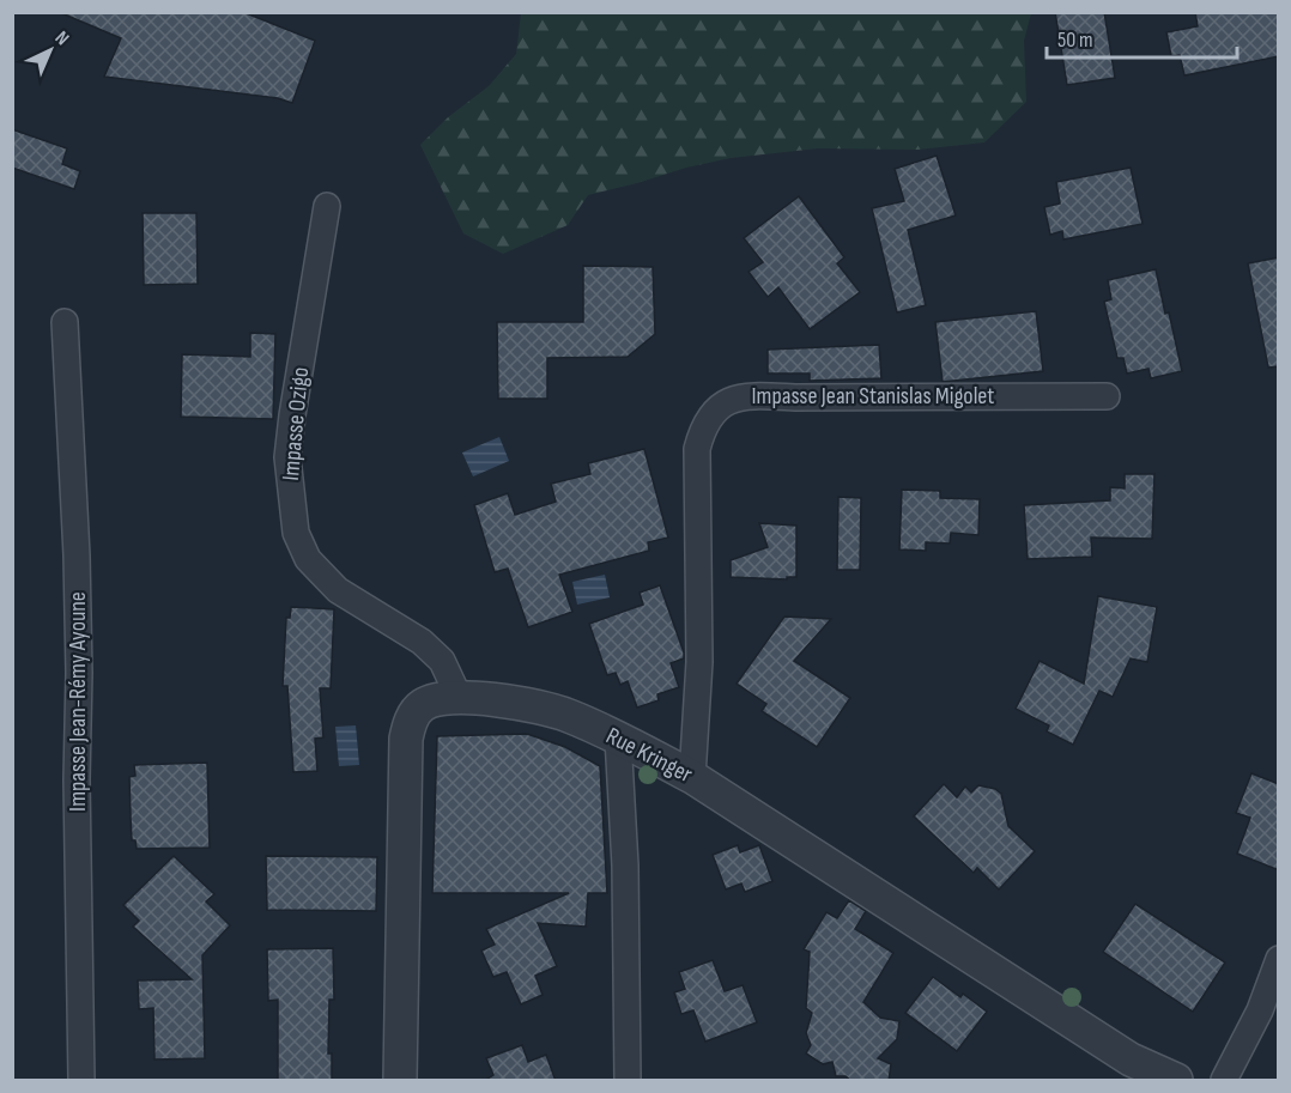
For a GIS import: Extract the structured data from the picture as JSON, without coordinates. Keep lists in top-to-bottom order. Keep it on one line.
{"streets":{"street":["Impasse Jean Stanislas Migolet","Impasse Ozigo","Impasse Jean-Rémy Ayoune","Rue Kringer"]},"crossings":[["Impasse Jean Stanislas Migolet","Rue Kringer"],["Impasse Ozigo","Rue Kringer"]],"scale_bar":"50 m","north":"top right"}
